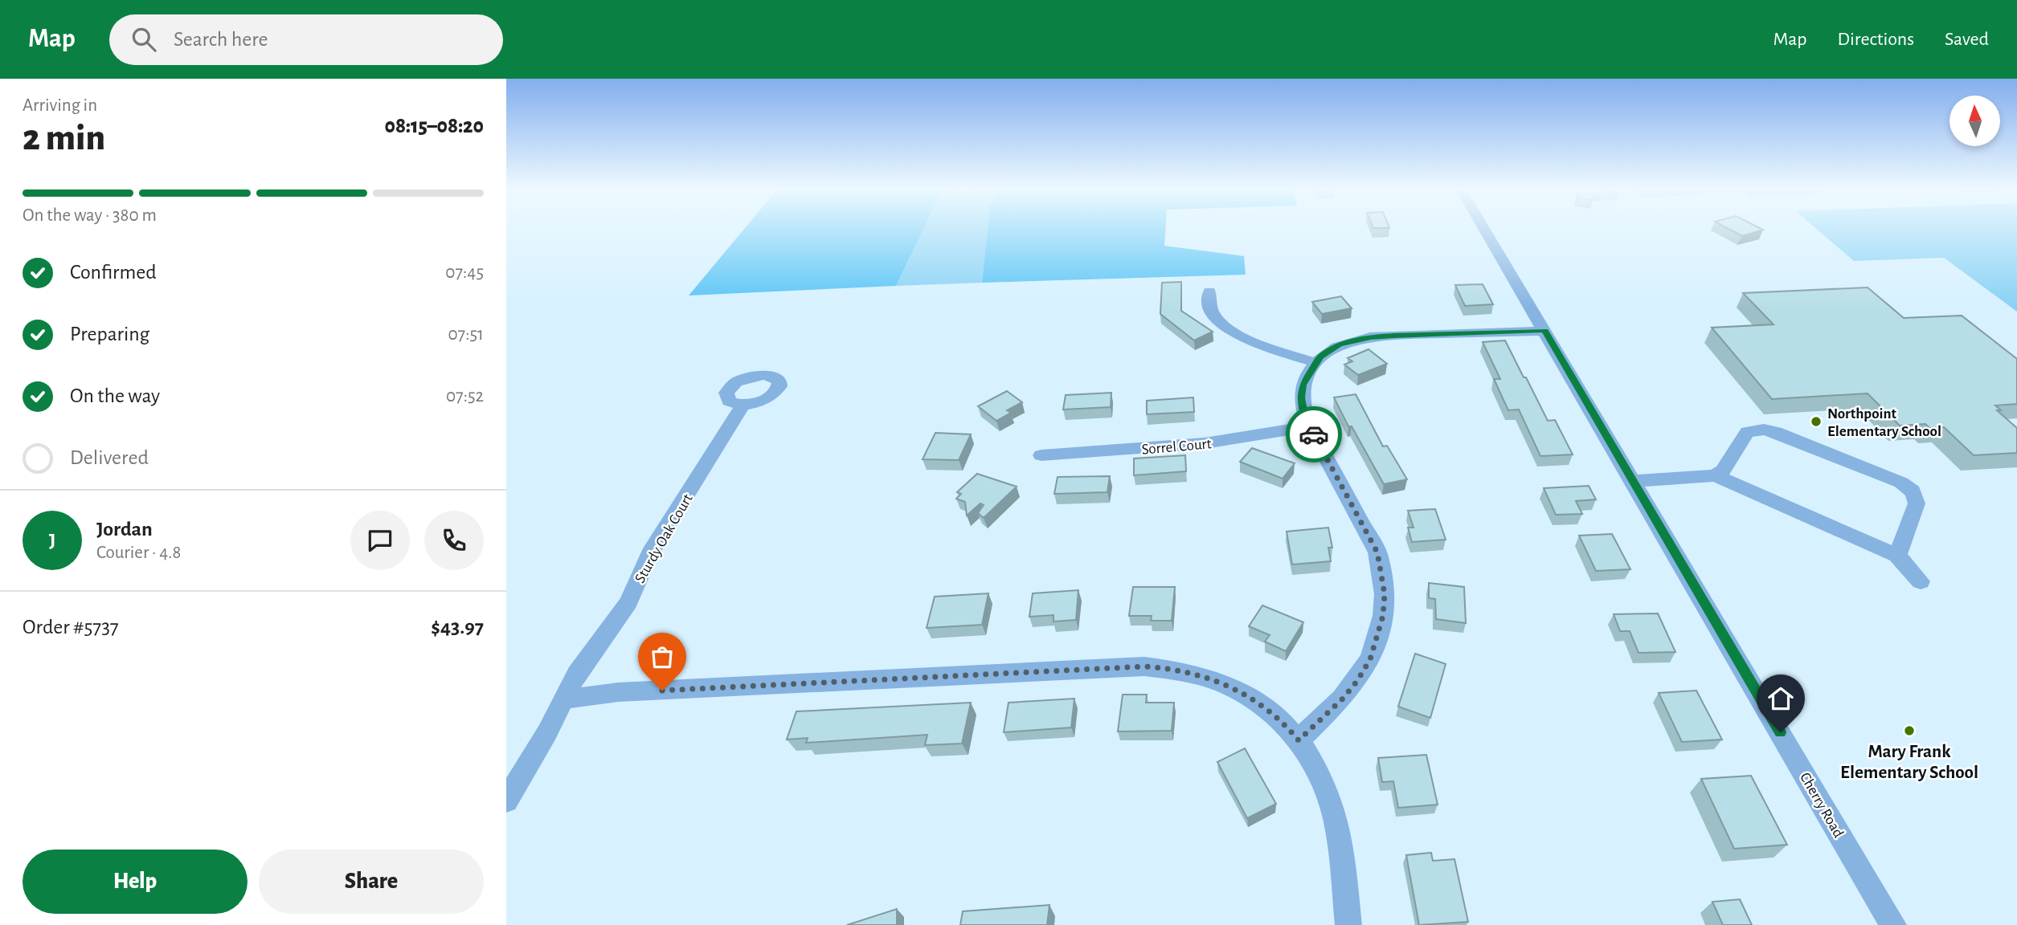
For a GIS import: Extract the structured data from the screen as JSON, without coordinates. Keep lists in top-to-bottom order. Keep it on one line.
{"streets":{"street":["Sorrel Court","Sturdy Oak Court","Cherry Road"]},"places":["Northpoint Elementary School","Mary Frank Elementary School"],"north":"top","page":{"header":"Map","search":"Search here","nav":["Map","Directions","Saved"],"heading":["2 min","Arriving in","08:15–08:20"],"panel":["Jordan","Courier · 4.8","Order #5737","$43.97"],"bar":"On the way · 380 m","list":[["Confirmed","07:45"],["Preparing","07:51"],["On the way","07:52"],"Delivered"],"round":"J","buttons":["Help","Share"]}}
